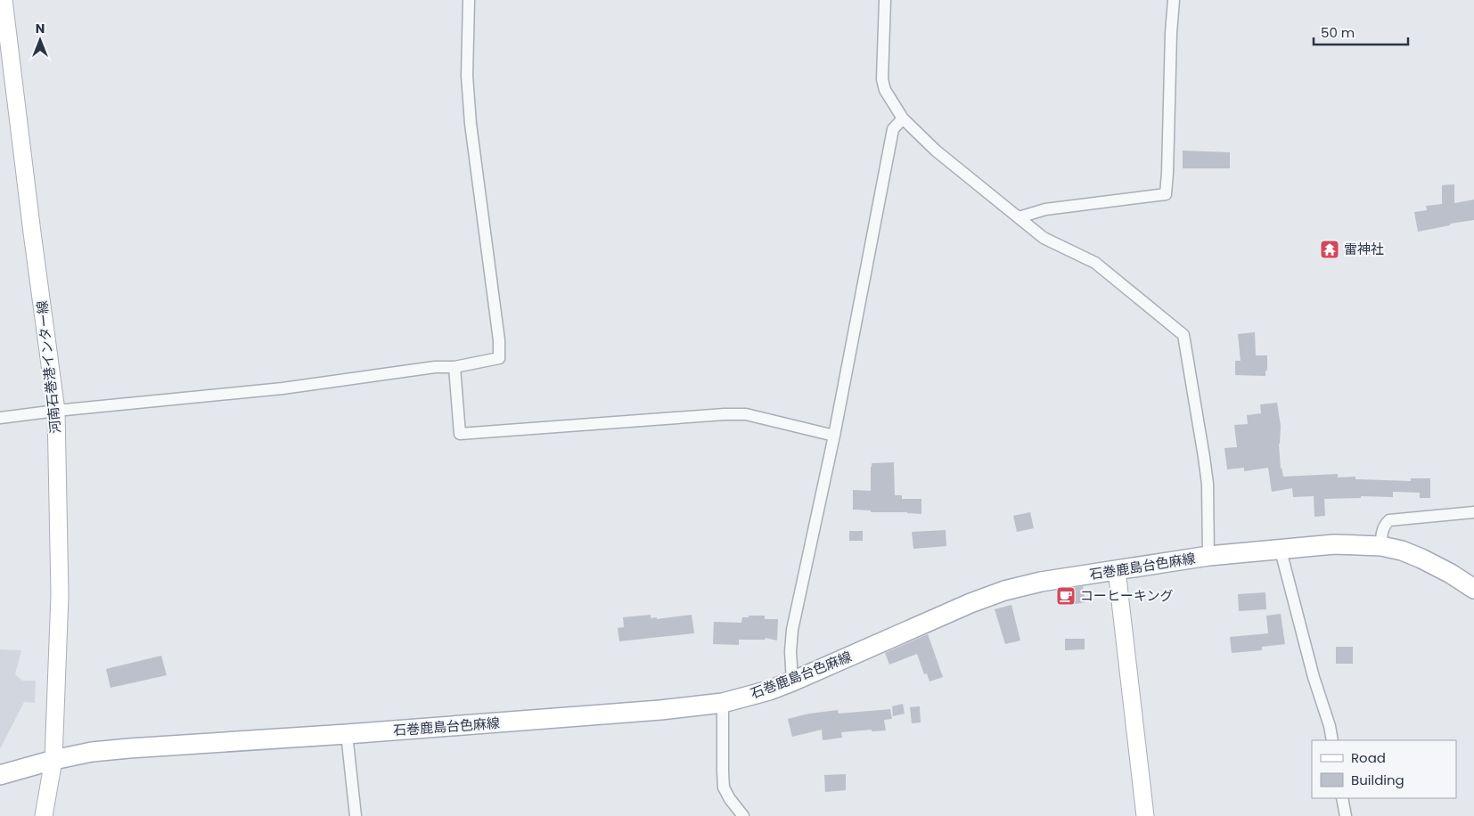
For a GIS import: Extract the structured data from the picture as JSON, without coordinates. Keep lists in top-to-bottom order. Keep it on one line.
{"streets":{"main road":["河南石巻港インター線","石巻鹿島台色麻線"]},"crossings":[["河南石巻港インター線","石巻鹿島台色麻線"]],"places":{"temple":["雷神社"],"cafe":["コーヒーキング"]},"legend":["Road","Building"],"scale_bar":"50 m","north":"top"}
